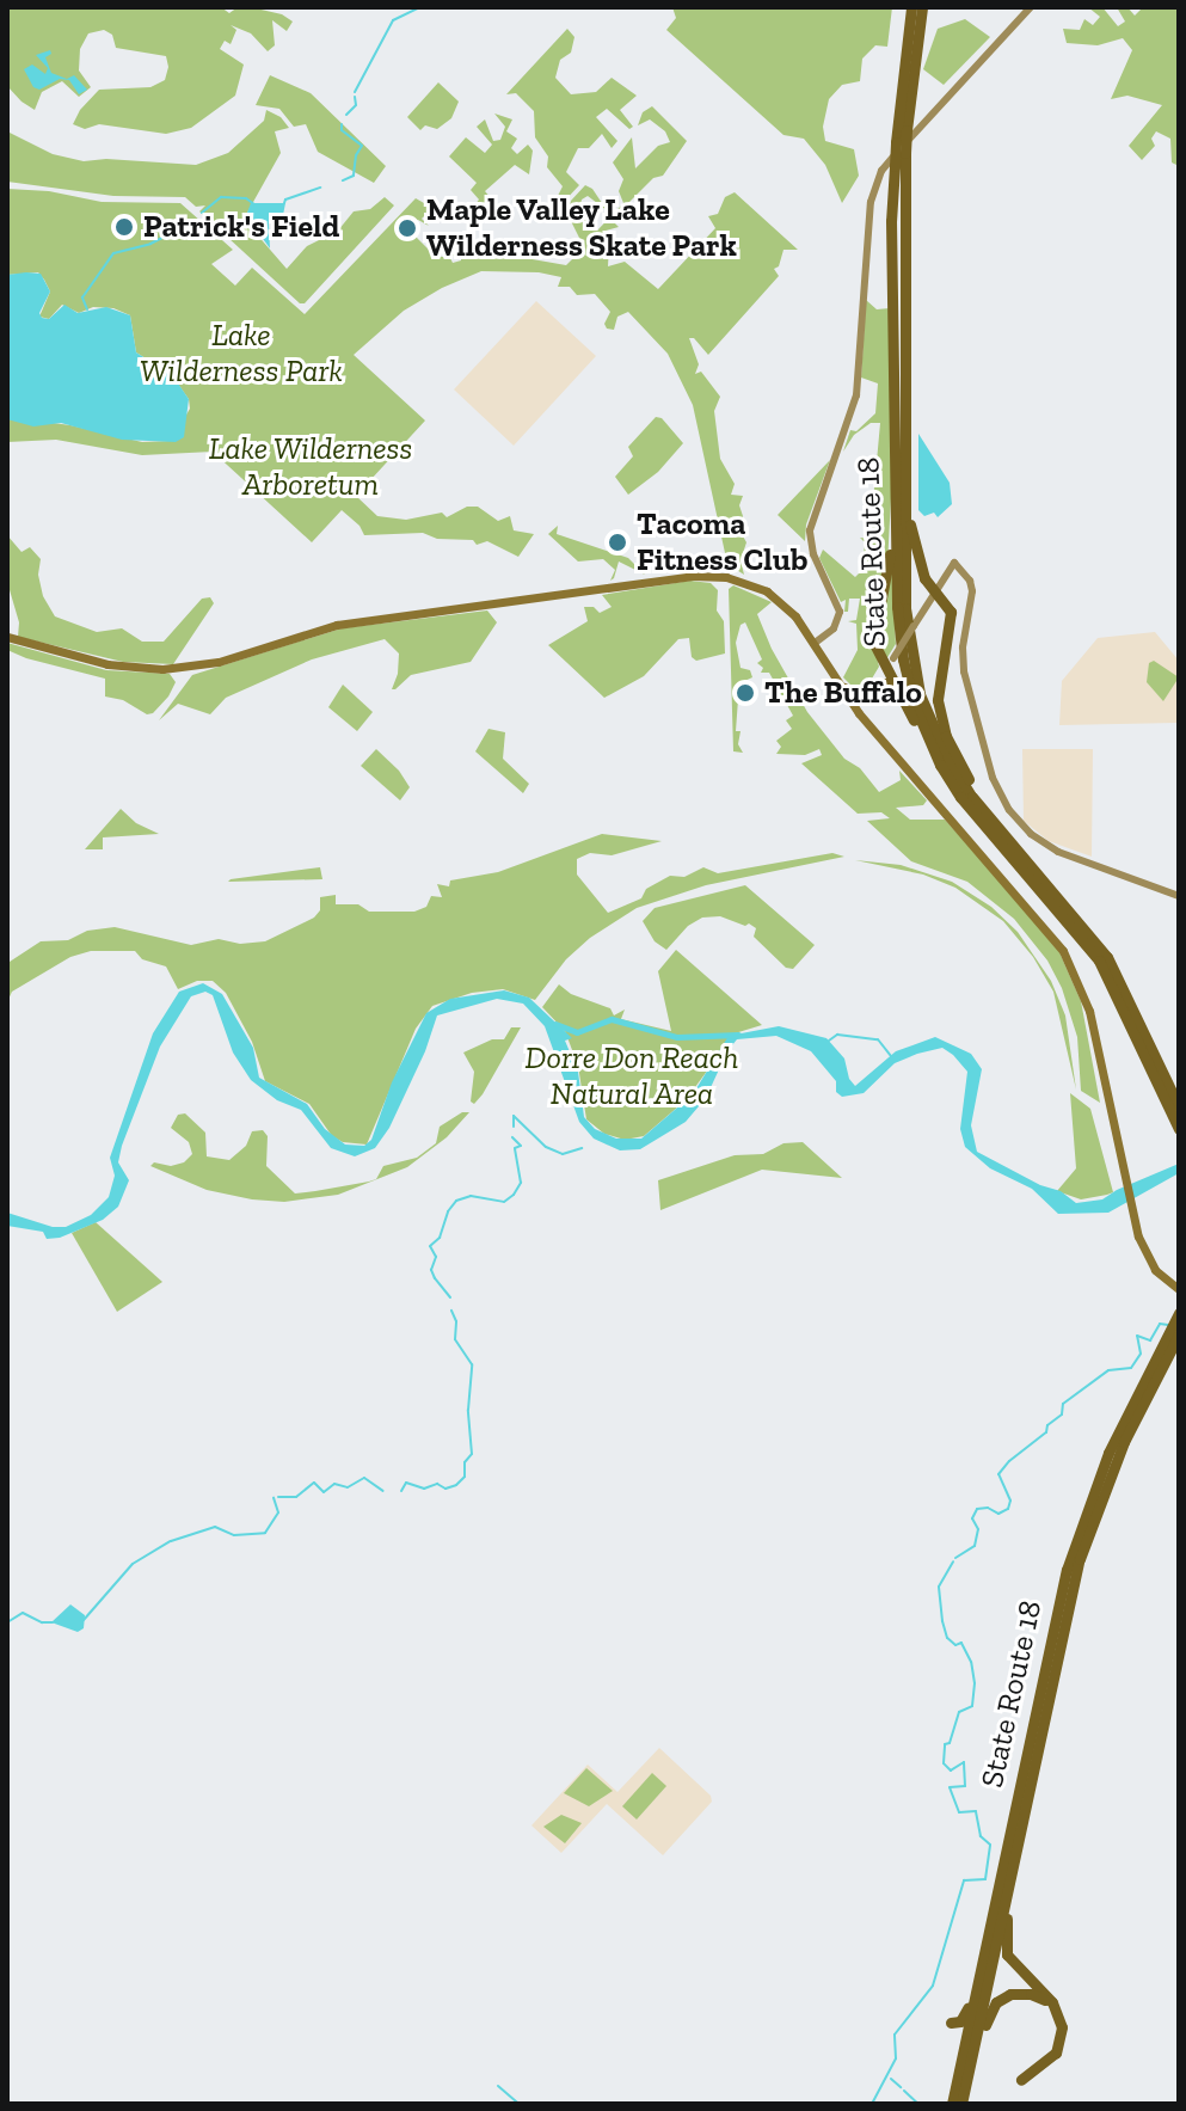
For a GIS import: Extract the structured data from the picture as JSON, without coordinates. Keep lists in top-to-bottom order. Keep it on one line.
{"streets":{"highway":["State Route 18"]},"parks":["Lake Wilderness Park","Lake Wilderness Arboretum","Dorre Don Reach Natural Area"],"places":["Patrick's Field","Maple Valley Lake Wilderness Skate Park","Tacoma Fitness Club","The Buffalo"]}
